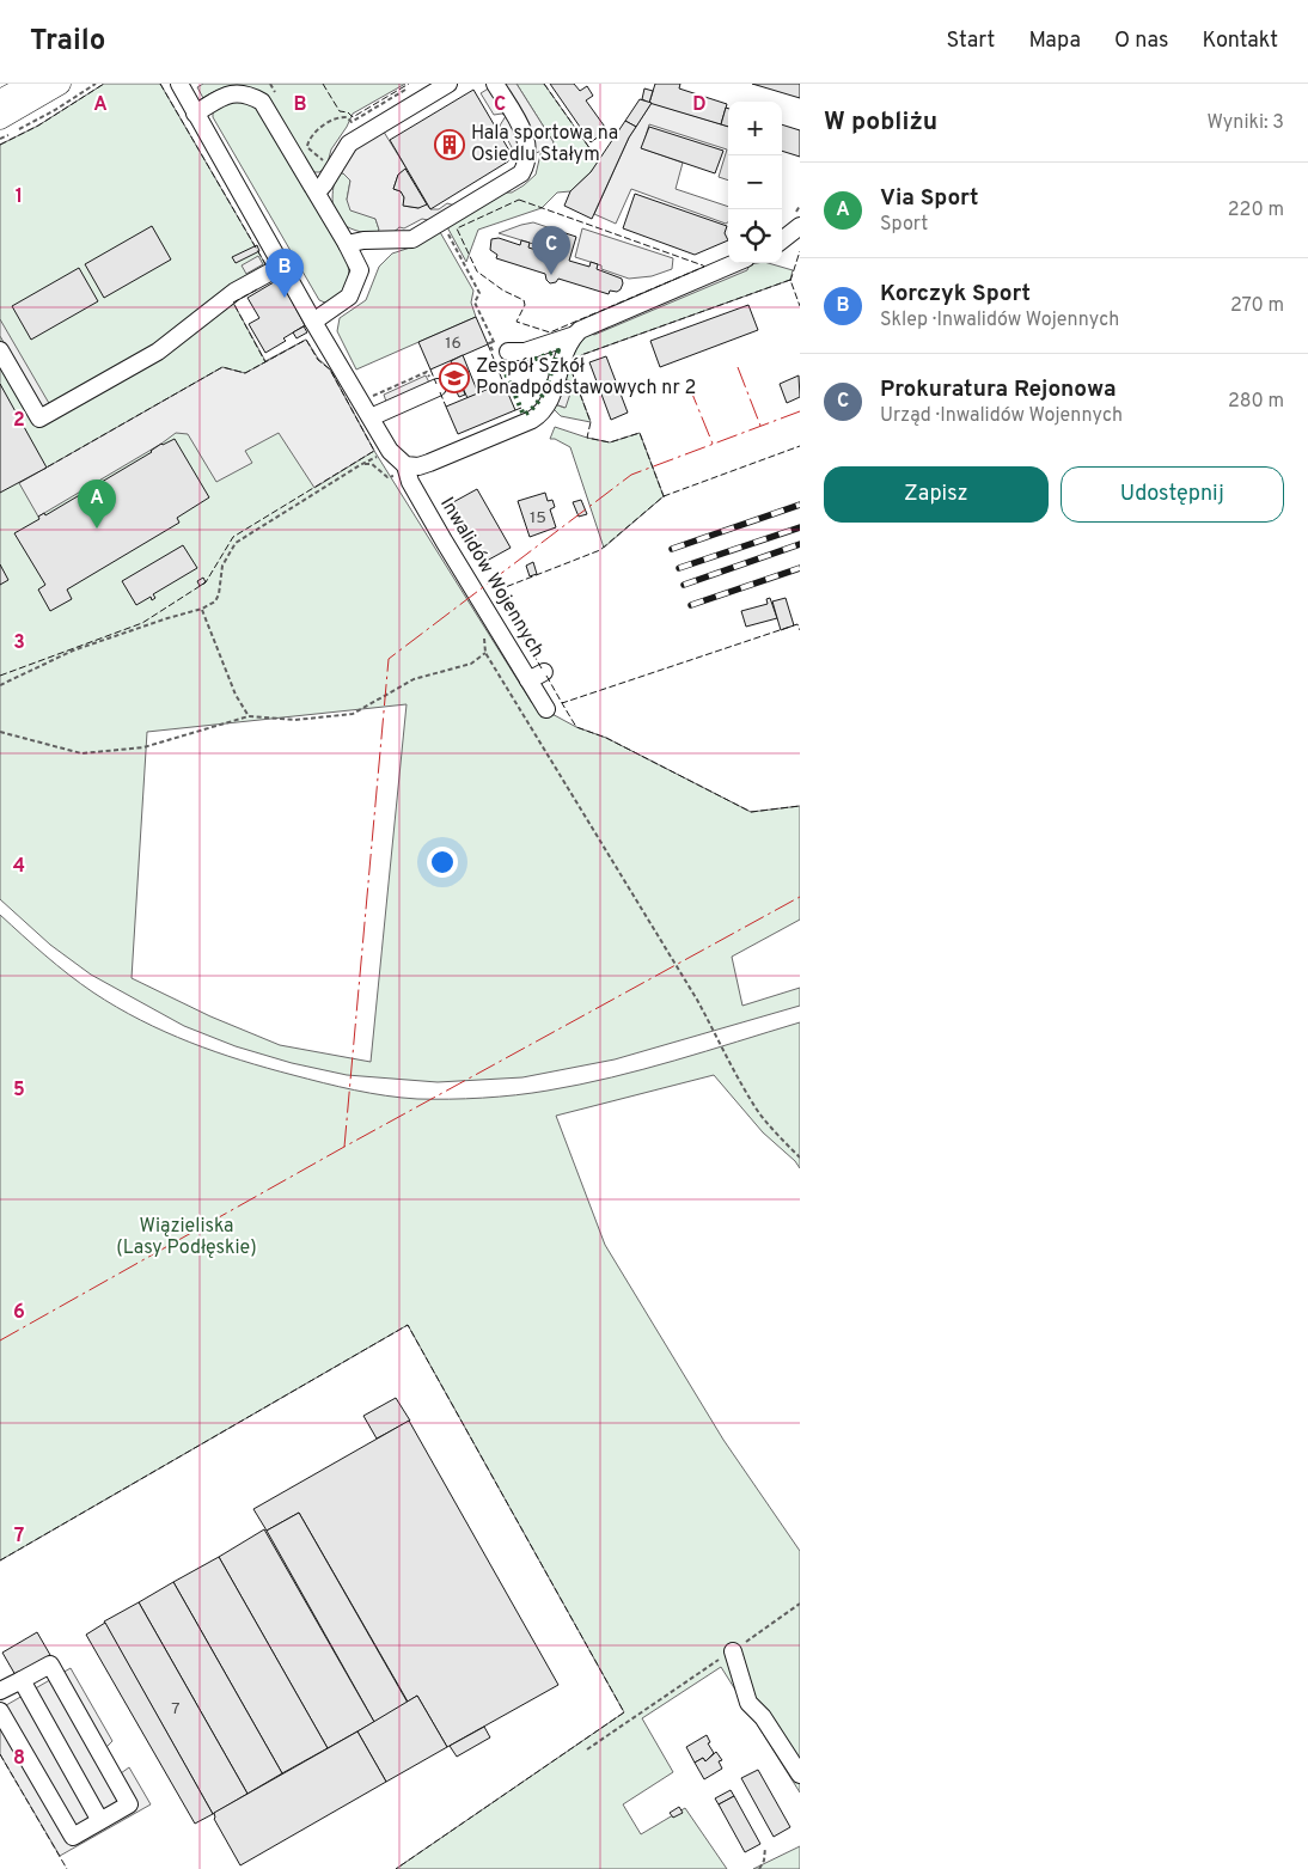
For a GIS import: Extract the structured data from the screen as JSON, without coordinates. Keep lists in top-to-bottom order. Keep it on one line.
{"streets":{"street":["Inwalidów Wojennych"]},"parks":["Wiązieliska (Lasy Podłęskie)"],"places":{"building":["Hala sportowa na Osiedlu Stałym"],"school or university":["Zespół Szkół Ponadpodstawowych nr 2"]},"house_numbers":["16","15","7"],"page":{"header":"Trailo","nav":["Start","Mapa","O nas","Kontakt"],"heading":["W pobliżu","Wyniki: 3"],"map_buttons":["+","−"],"list":[{"mark":"A","name":"Via Sport","note":"Sport","value":"220 m"},{"mark":"B","name":"Korczyk Sport","note":"Sklep · Inwalidów Wojennych","value":"270 m"},{"mark":"C","name":"Prokuratura Rejonowa","note":"Urząd · Inwalidów Wojennych","value":"280 m"}],"pins":["C","B","A"],"buttons":["Zapisz","Udostępnij"]},"grid":{"columns":["A","B","C","D"],"rows":["1","2","3","4","5","6","7","8"]}}
